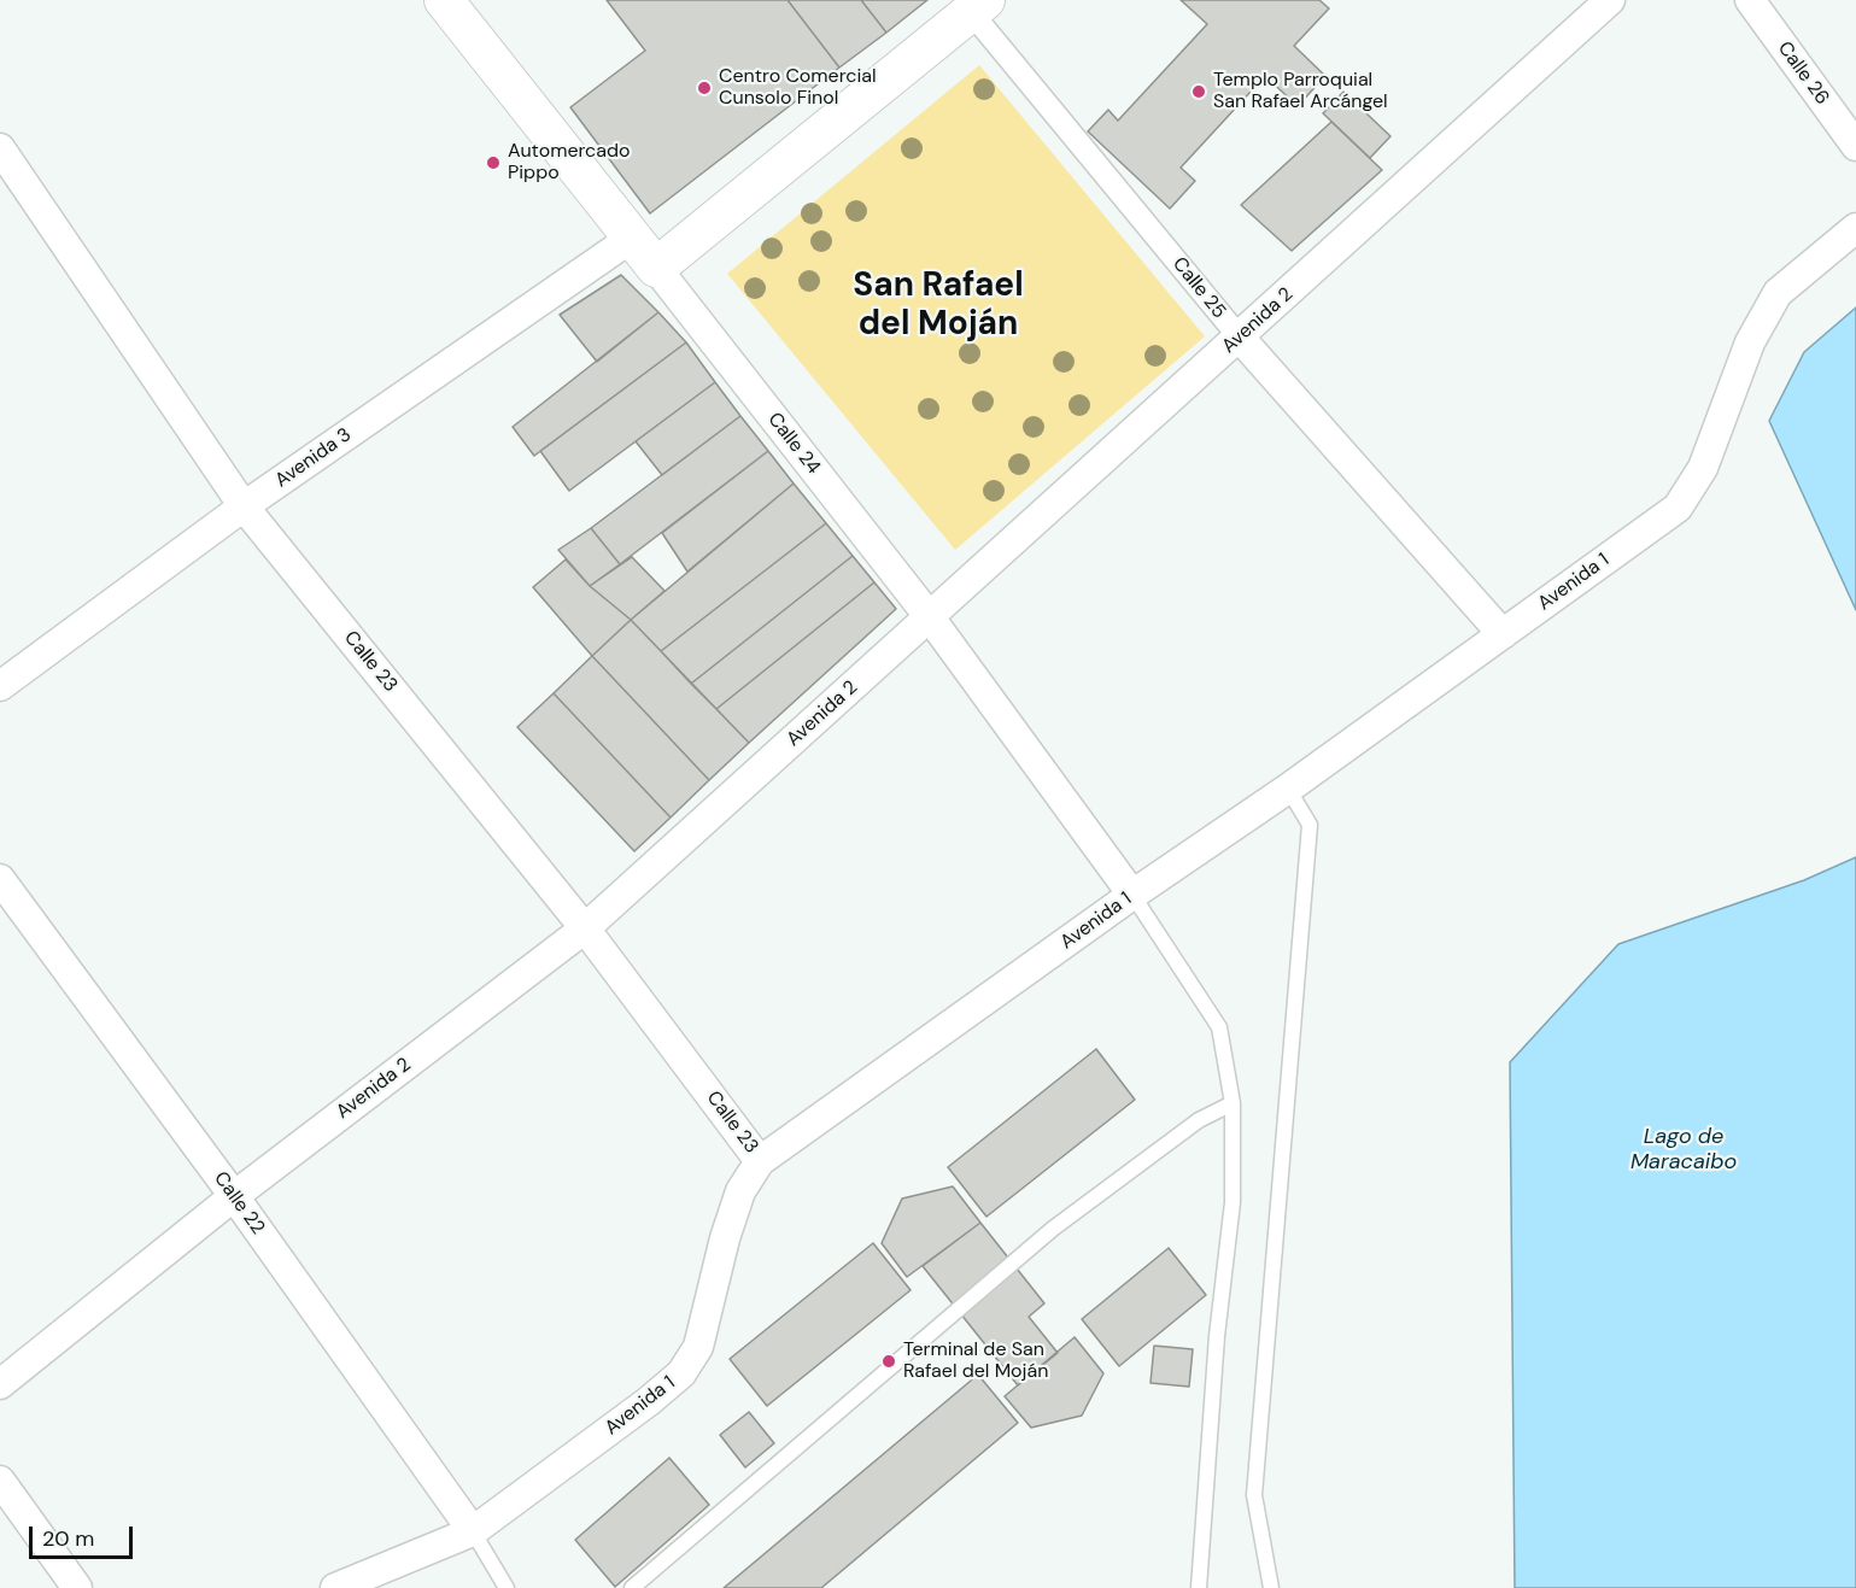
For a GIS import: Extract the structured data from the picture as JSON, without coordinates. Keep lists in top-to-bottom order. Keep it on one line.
{"streets":{"street":["Calle 26","Calle 25","Avenida 2","Calle 24","Avenida 3","Avenida 1","Calle 23","Calle 22"]},"crossings":[["Calle 25","Avenida 2"],["Calle 25","Avenida 1"],["Avenida 2","Calle 24"],["Avenida 2","Calle 23"],["Avenida 2","Calle 22"],["Calle 24","Avenida 3"],["Calle 24","Avenida 1"],["Avenida 3","Calle 23"],["Avenida 1","Calle 23"],["Avenida 1","Calle 22"]],"districts":["San Rafael del Moján"],"water":["Lago de Maracaibo"],"places":["Centro Comercial Cunsolo Finol","Templo Parroquial San Rafael Arcángel","Automercado Pippo","Terminal de San Rafael del Moján"],"scale_bar":"20 m"}
